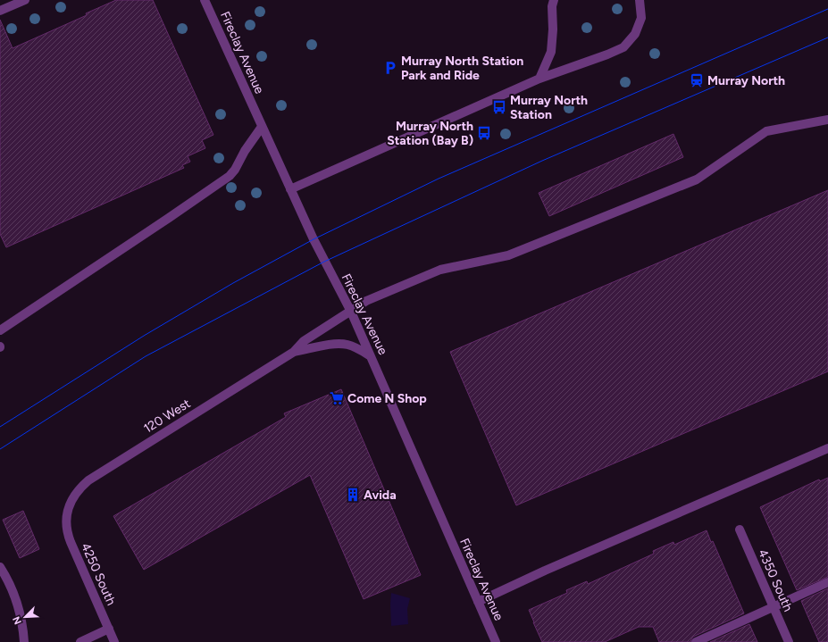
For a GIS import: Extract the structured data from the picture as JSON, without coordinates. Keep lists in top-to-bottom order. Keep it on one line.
{"streets":{"street":["Fireclay Avenue","120 West","4250 South","4350 South"]},"crossings":[["Fireclay Avenue","120 West"],["120 West","4250 South"]],"places":{"parking":["Murray North Station Park and Ride"],"station":["Murray North"],"bus stop":["Murray North Station","Murray North Station (Bay B)"],"supermarket":["Come N Shop"],"building":["Avida"]},"north":"bottom left"}
